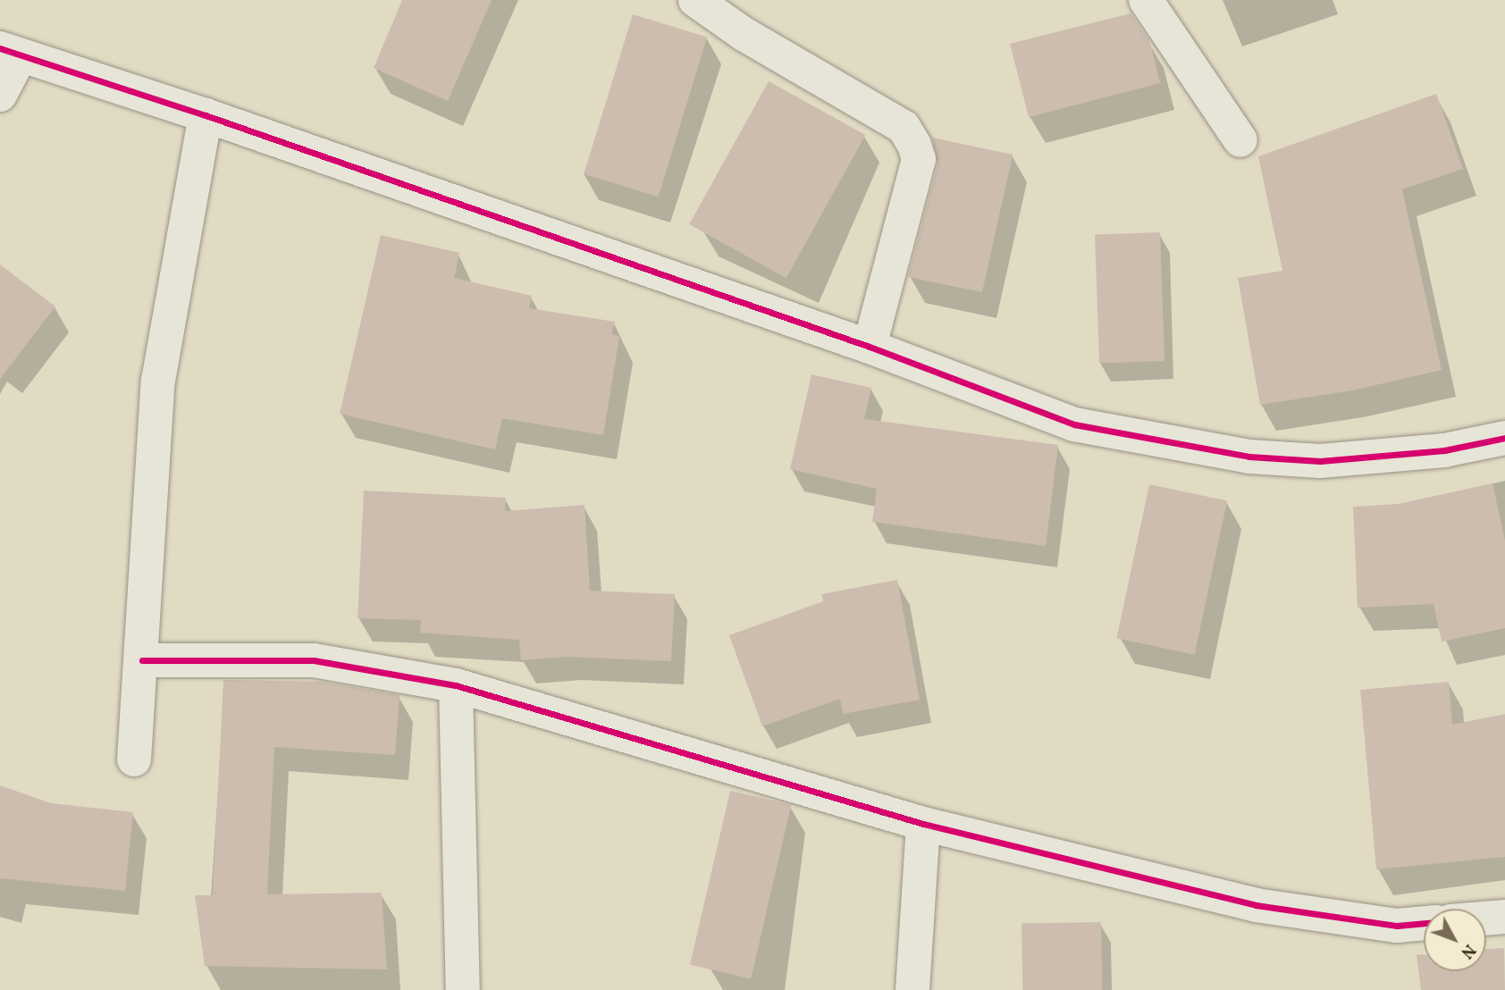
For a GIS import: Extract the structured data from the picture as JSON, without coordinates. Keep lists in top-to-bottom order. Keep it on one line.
{"north":"bottom right"}
